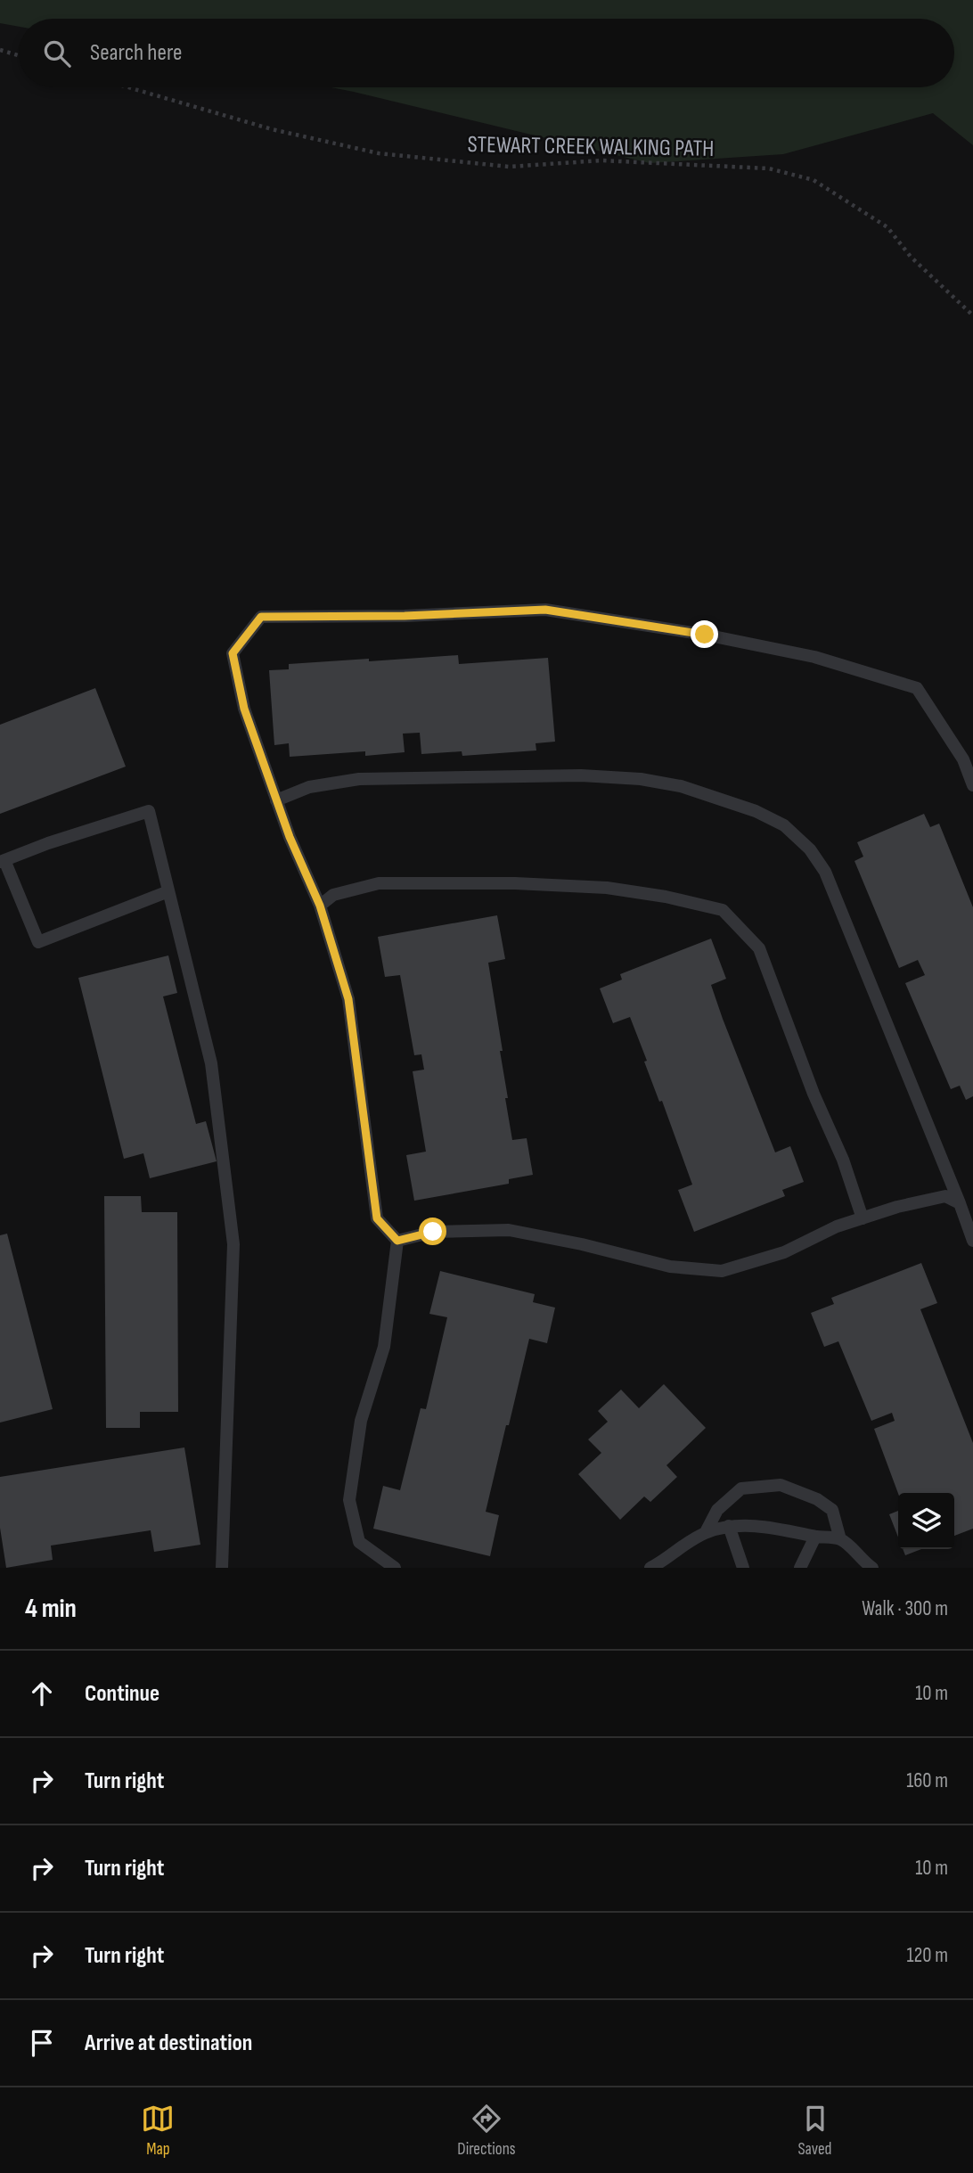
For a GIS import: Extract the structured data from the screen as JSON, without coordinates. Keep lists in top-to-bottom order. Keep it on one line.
{"streets":{"path":["STEWART CREEK WALKING PATH"]},"page":{"search":"Search here","heading":["4 min","Walk · 300 m"],"list":[["Continue","10 m"],["Turn right","160 m"],["Turn right","10 m"],["Turn right","120 m"],"Arrive at destination"],"nav":["Map","Directions","Saved"]}}
